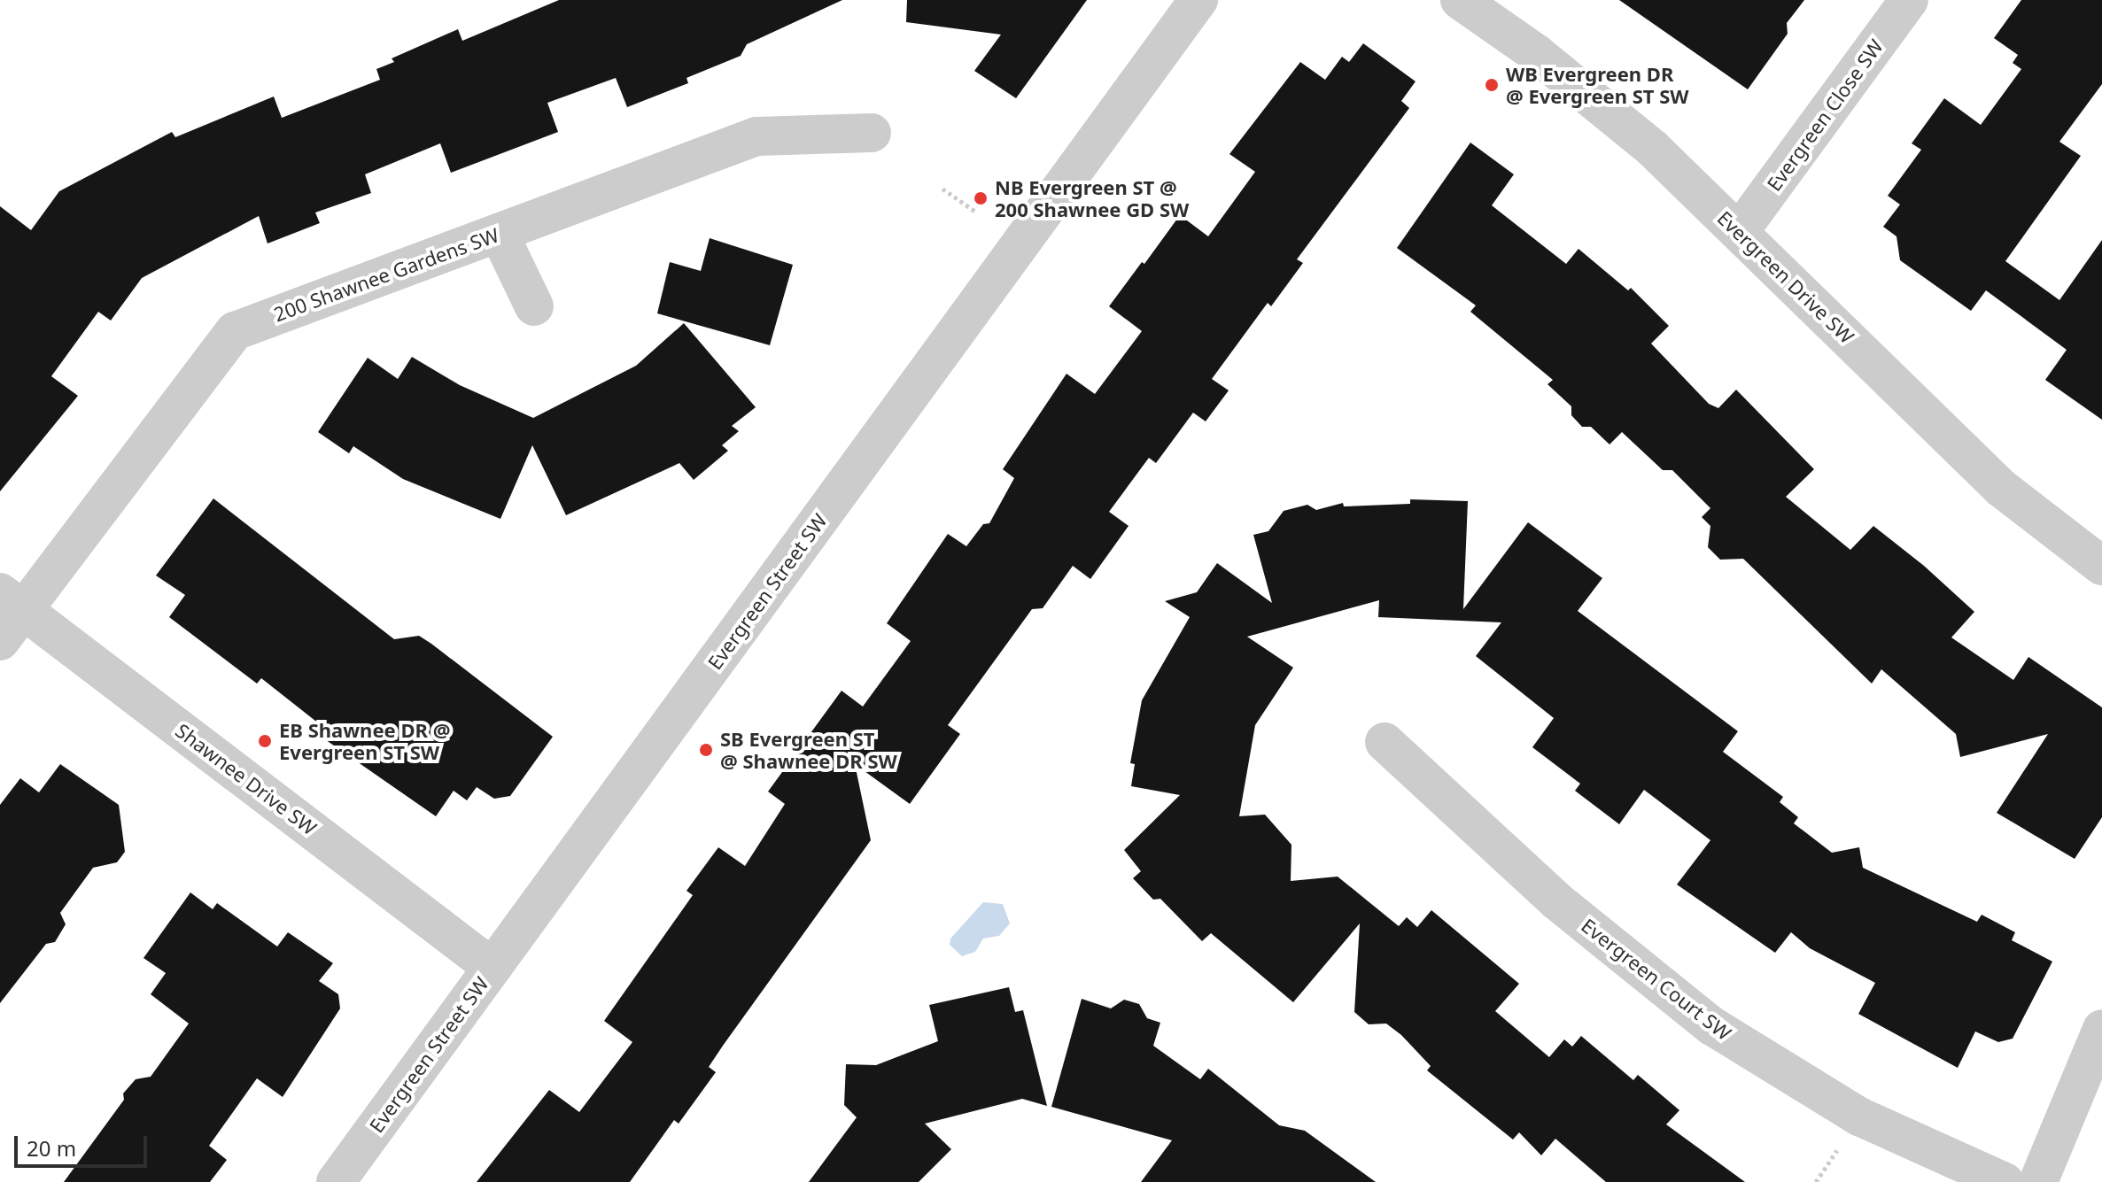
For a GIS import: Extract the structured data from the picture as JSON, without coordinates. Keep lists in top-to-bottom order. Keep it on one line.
{"streets":{"street":["Evergreen Close SW","200 Shawnee Gardens SW","Evergreen Drive SW","Evergreen Street SW","Shawnee Drive SW","Evergreen Court SW"]},"crossings":[["Evergreen Close SW","Evergreen Drive SW"],["200 Shawnee Gardens SW","Shawnee Drive SW"],["Evergreen Street SW","Shawnee Drive SW"]],"places":["WB Evergreen DR @ Evergreen ST SW","NB Evergreen ST @ 200 Shawnee GD SW","EB Shawnee DR @ Evergreen ST SW","SB Evergreen ST @ Shawnee DR SW"],"scale_bar":"20 m"}
